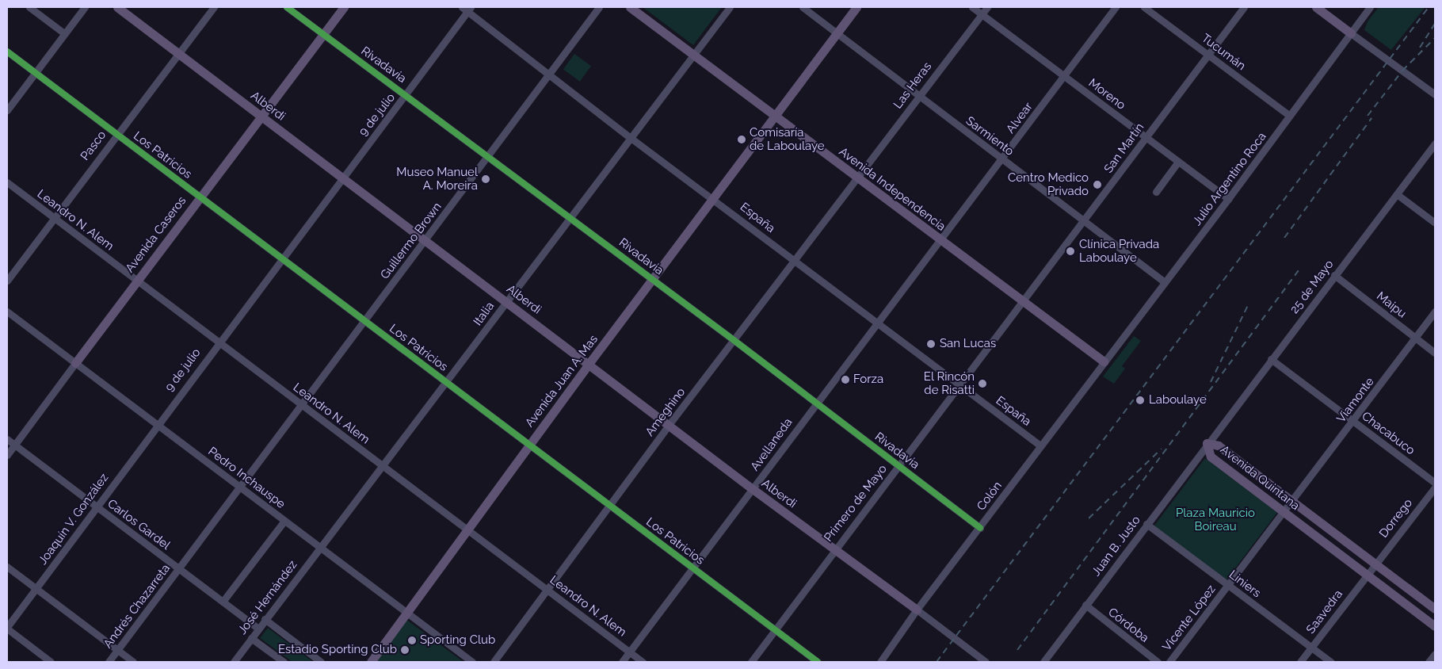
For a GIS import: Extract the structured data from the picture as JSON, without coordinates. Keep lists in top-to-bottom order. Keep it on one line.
{"streets":{"main road":["Alberdi","Avenida Independencia","Avenida Caseros","Avenida Juan A. Mas","Avenida Quintana"],"street":["Tucumán","Rivadavia","Las Heras","Moreno","9 de julio","Alvear","Sarmiento","Pasco","San Martín","Los Patricios","Julio Argentino Roca","España","Leandro N. Alem","Guillermo Brown","25 de Mayo","Maipu","Italia","Viamonte","Ameghino","Chacabuco","Avellaneda","Pedro Inchauspe","Colón","Primero de Mayo","Dorrego","Joaquín V. González","Carlos Gardel","Juan B. Justo","Liniers","José Hernández","Andrés Chazarreta","Saavedra","Vicente López","Córdoba"]},"crossings":[["Tucumán","San Martín"],["Tucumán","Julio Argentino Roca"],["Rivadavia","9 de julio"],["Rivadavia","Avenida Caseros"],["Rivadavia","Guillermo Brown"],["Rivadavia","Italia"],["Rivadavia","Avenida Juan A. Mas"],["Rivadavia","Ameghino"],["Rivadavia","Avellaneda"],["Rivadavia","Colón"],["Rivadavia","Primero de Mayo"],["Las Heras","Moreno"],["Las Heras","Sarmiento"],["Las Heras","Avenida Independencia"],["Las Heras","Ameghino"],["Moreno","Alvear"],["Moreno","San Martín"],["Moreno","Julio Argentino Roca"],["Alberdi","9 de julio"],["Alberdi","Pasco"],["Alberdi","Avenida Caseros"],["Alberdi","Guillermo Brown"],["Alberdi","Italia"],["Alberdi","Avenida Juan A. Mas"],["Alberdi","Ameghino"],["Alberdi","Avellaneda"],["Alberdi","Colón"],["Alberdi","Primero de Mayo"],["9 de julio","Los Patricios"],["9 de julio","España"],["9 de julio","Leandro N. Alem"],["9 de julio","Pedro Inchauspe"],["9 de julio","Joaquín V. González"],["Alvear","Sarmiento"],["Alvear","Avenida Independencia"],["Alvear","Avellaneda"],["Sarmiento","San Martín"],["Sarmiento","Julio Argentino Roca"],["Sarmiento","Avenida Juan A. Mas"],["Pasco","Los Patricios"],["Pasco","Leandro N. Alem"],["San Martín","Avenida Independencia"],["San Martín","Primero de Mayo"],["Los Patricios","Avenida Caseros"],["Los Patricios","Guillermo Brown"],["Los Patricios","Italia"],["Los Patricios","Avenida Juan A. Mas"],["Los Patricios","Ameghino"],["Los Patricios","Avellaneda"],["Los Patricios","Primero de Mayo"],["Julio Argentino Roca","Avenida Independencia"],["Julio Argentino Roca","Colón"],["Avenida Independencia","Italia"],["Avenida Independencia","Avenida Juan A. Mas"],["Avenida Independencia","Ameghino"],["Avenida Independencia","Avellaneda"],["Avenida Independencia","Colón"],["Avenida Independencia","Primero de Mayo"],["España","Guillermo Brown"],["España","Italia"],["España","Avenida Juan A. Mas"],["España","Ameghino"],["España","Avellaneda"],["España","Colón"],["España","Primero de Mayo"],["Leandro N. Alem","Avenida Caseros"],["Leandro N. Alem","Guillermo Brown"],["Leandro N. Alem","Italia"],["Leandro N. Alem","Avenida Juan A. Mas"],["Leandro N. Alem","Ameghino"],["Leandro N. Alem","Avellaneda"],["Avenida Caseros","Pedro Inchauspe"],["Guillermo Brown","Pedro Inchauspe"],["Guillermo Brown","Andrés Chazarreta"],["25 de Mayo","Maipu"],["25 de Mayo","Chacabuco"],["25 de Mayo","Avenida Quintana"],["25 de Mayo","Juan B. Justo"],["Maipu","Viamonte"],["Italia","Pedro Inchauspe"],["Italia","José Hernández"],["Avenida Juan A. Mas","Pedro Inchauspe"],["Viamonte","Chacabuco"],["Viamonte","Avenida Quintana"],["Viamonte","Vicente López"],["Pedro Inchauspe","Joaquín V. González"],["Pedro Inchauspe","José Hernández"],["Pedro Inchauspe","Andrés Chazarreta"],["Avenida Quintana","Dorrego"],["Avenida Quintana","Juan B. Justo"],["Avenida Quintana","Saavedra"],["Avenida Quintana","Vicente López"],["Dorrego","Saavedra"],["Joaquín V. González","Carlos Gardel"],["Carlos Gardel","José Hernández"],["Carlos Gardel","Andrés Chazarreta"],["Juan B. Justo","Liniers"],["Juan B. Justo","Córdoba"],["Liniers","Saavedra"],["Liniers","Vicente López"]],"parks":["Plaza Mauricio Boireau"],"places":["Comisaría de Laboulaye","Museo Manuel A. Moreira","Centro Medico Privado","Clínica Privada Laboulaye","San Lucas","Forza","El Rincón de Risatti","Laboulaye","Sporting Club","Estadio Sporting Club"]}
